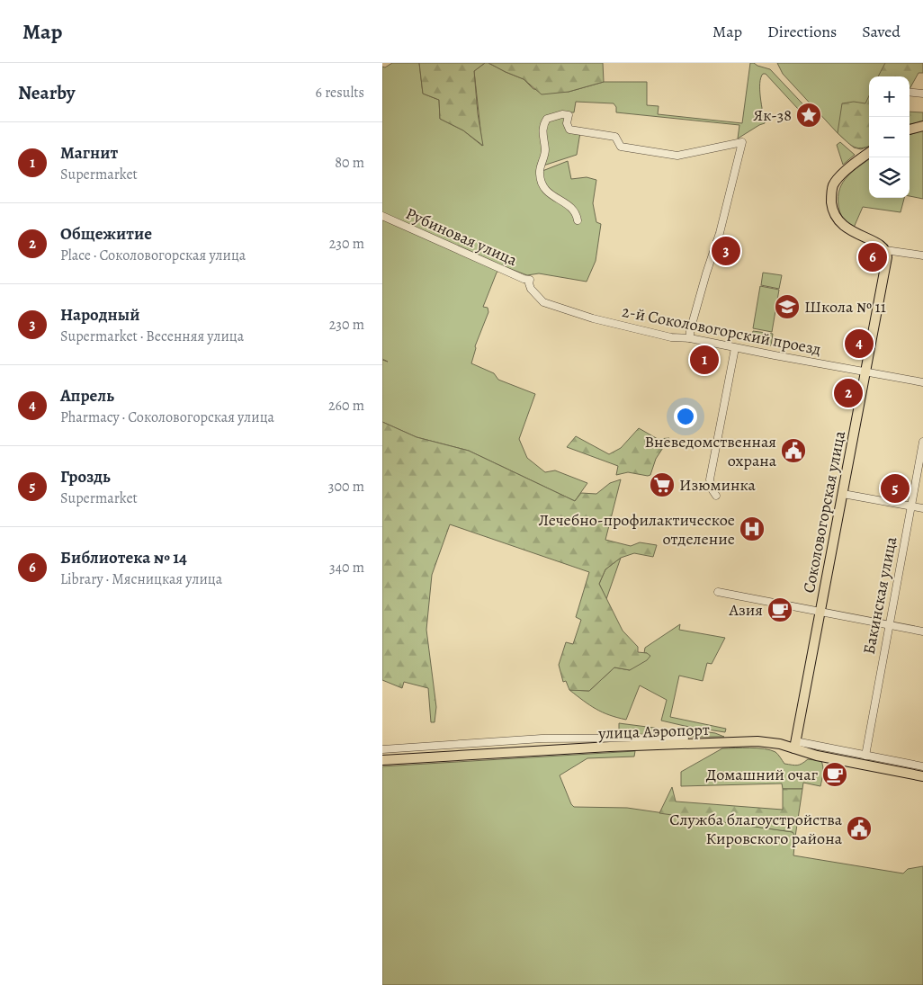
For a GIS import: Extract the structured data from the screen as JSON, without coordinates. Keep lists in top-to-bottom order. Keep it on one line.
{"streets":{"main road":["Соколовогорская улица","улица Аэропорт"],"street":["Рубиновая улица","2-й Соколовогорский проезд","Бакинская улица"]},"crossings":[["Рубиновая улица","2-й Соколовогорский проезд"],["2-й Соколовогорский проезд","Соколовогорская улица"],["Соколовогорская улица","улица Аэропорт"]],"places":{"place":["Як-38"],"school or university":["Школа № 11"],"public building":["Вневедомственная охрана","Служба благоустройства Кировского района"],"supermarket":["Изюминка"],"hospital":["Лечебно-профилактическое отделение"],"cafe":["Азия","Домашний очаг"]},"page":{"header":"Map","nav":["Map","Directions","Saved"],"heading":["Nearby","6 results"],"map_buttons":["+","−"],"list":[{"mark":"1","name":"Магнит","note":"Supermarket","value":"80 m"},{"mark":"2","name":"Общежитие","note":"Place · Соколовогорская улица","value":"230 m"},{"mark":"3","name":"Народный","note":"Supermarket · Весенняя улица","value":"230 m"},{"mark":"4","name":"Апрель","note":"Pharmacy · Соколовогорская улица","value":"260 m"},{"mark":"5","name":"Гроздь","note":"Supermarket","value":"300 m"},{"mark":"6","name":"Библиотека № 14","note":"Library · Мясницкая улица","value":"340 m"}],"pins":["3","6","4","1","2","5"]}}
